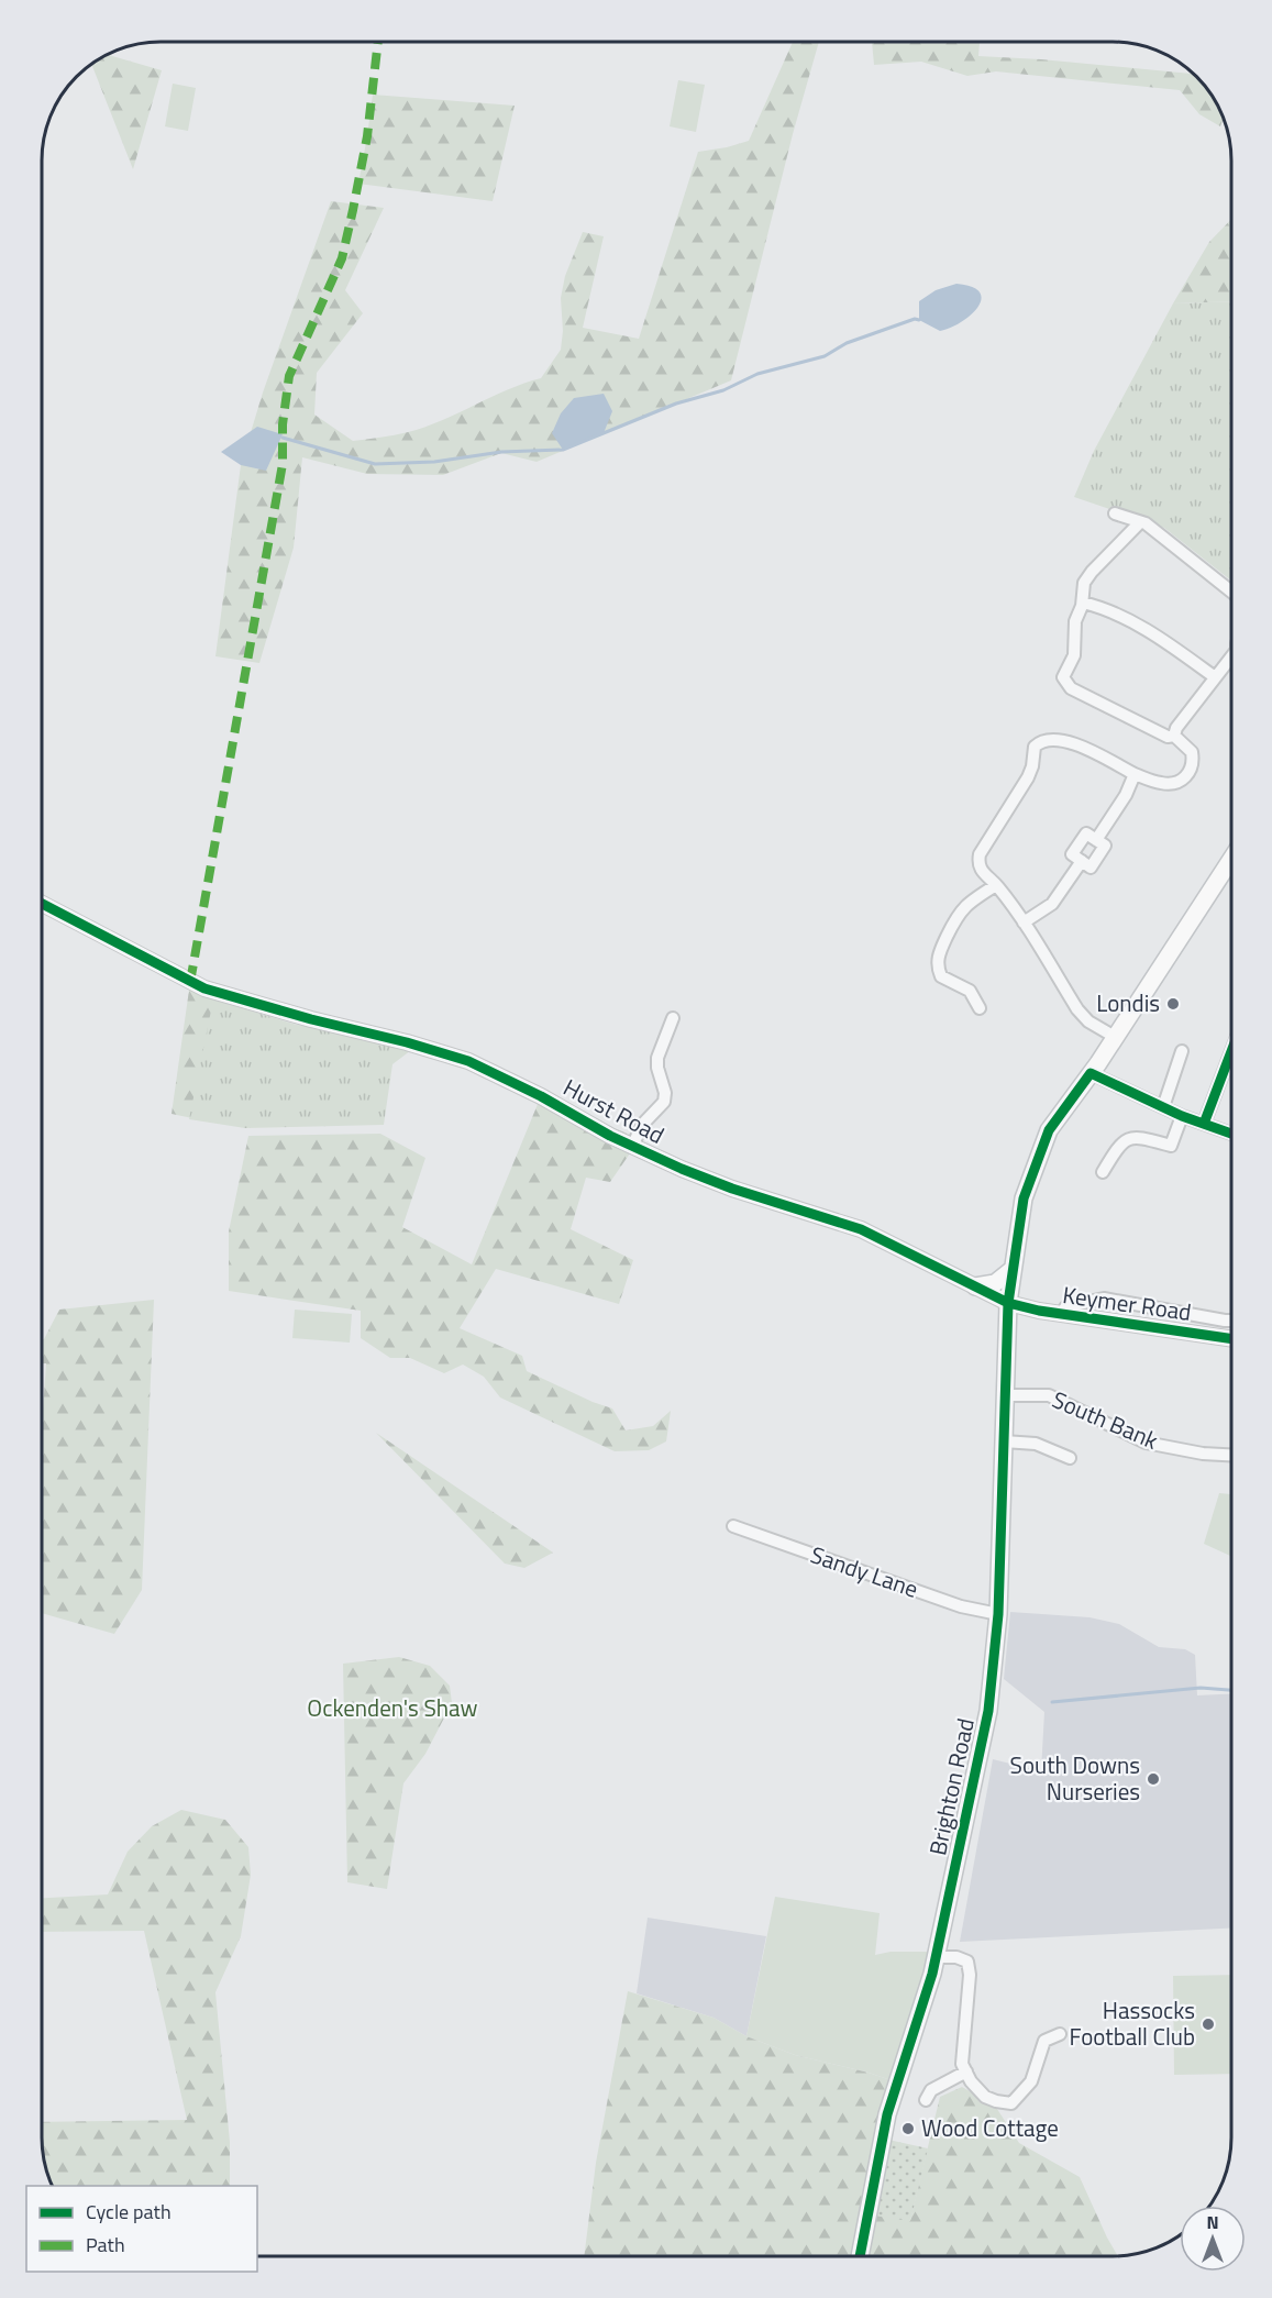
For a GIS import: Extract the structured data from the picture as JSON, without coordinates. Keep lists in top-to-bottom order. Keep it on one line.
{"streets":{"main road":["Hurst Road","Keymer Road","Brighton Road"],"street":["South Bank","Sandy Lane"]},"crossings":[["Hurst Road","Keymer Road"],["Hurst Road","Brighton Road"],["Keymer Road","Brighton Road"],["South Bank","Brighton Road"],["Sandy Lane","Brighton Road"]],"parks":["Ockenden's Shaw"],"places":["Londis","South Downs Nurseries","Hassocks Football Club","Wood Cottage"],"legend":["Cycle path","Path"],"north":"top"}
